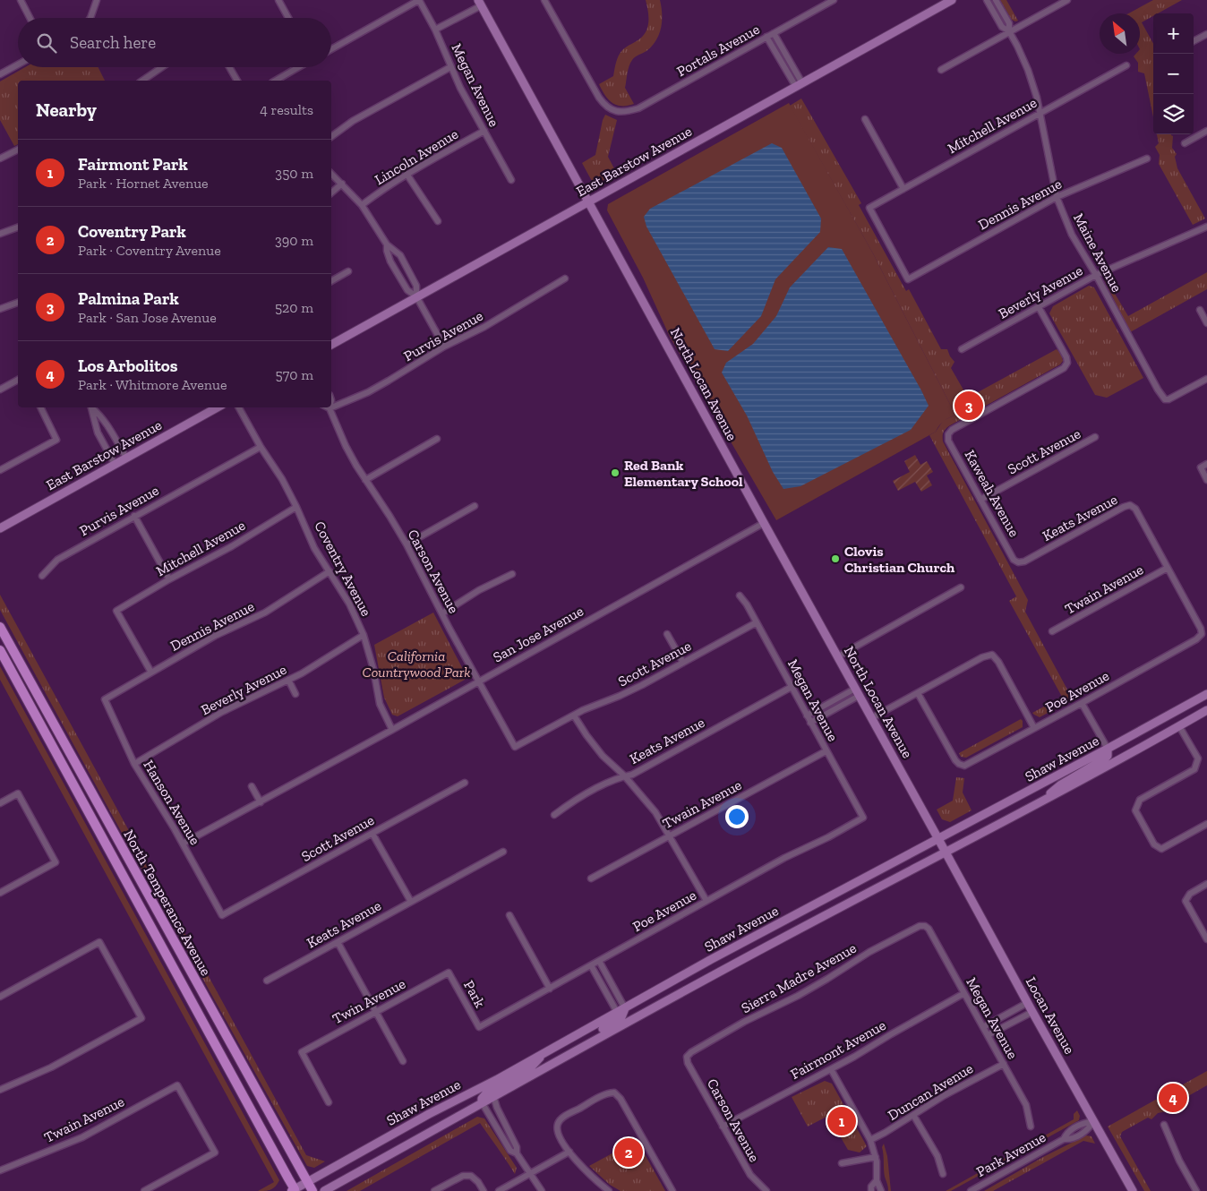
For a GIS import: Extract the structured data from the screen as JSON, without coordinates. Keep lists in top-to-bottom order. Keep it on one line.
{"streets":{"main road":["North Temperance Avenue"],"street":["Portals Avenue","Megan Avenue","Mitchell Avenue","Lincoln Avenue","East Barstow Avenue","Dennis Avenue","Maine Avenue","Beverly Avenue","Purvis Avenue","North Locan Avenue","Scott Avenue","Kaweah Avenue","Keats Avenue","Coventry Avenue","Carson Avenue","Twain Avenue","San Jose Avenue","Poe Avenue","Shaw Avenue","Hanson Avenue","Sierra Madre Avenue","Park","Twin Avenue","Locan Avenue","Fairmont Avenue","Duncan Avenue","Park Avenue"]},"crossings":[["Megan Avenue","Lincoln Avenue"],["Megan Avenue","Scott Avenue"],["Megan Avenue","Keats Avenue"],["Megan Avenue","Twain Avenue"],["Megan Avenue","Poe Avenue"],["Megan Avenue","Sierra Madre Avenue"],["Megan Avenue","Fairmont Avenue"],["Megan Avenue","Duncan Avenue"],["Mitchell Avenue","Dennis Avenue"],["Mitchell Avenue","Maine Avenue"],["Mitchell Avenue","Coventry Avenue"],["East Barstow Avenue","North Locan Avenue"],["Dennis Avenue","Maine Avenue"],["Dennis Avenue","Coventry Avenue"],["Dennis Avenue","Hanson Avenue"],["Maine Avenue","Beverly Avenue"],["Beverly Avenue","Kaweah Avenue"],["Beverly Avenue","Coventry Avenue"],["Beverly Avenue","Hanson Avenue"],["Purvis Avenue","Coventry Avenue"],["Purvis Avenue","Carson Avenue"],["North Locan Avenue","San Jose Avenue"],["North Locan Avenue","Shaw Avenue"],["North Locan Avenue","Locan Avenue"],["Scott Avenue","Kaweah Avenue"],["Scott Avenue","Carson Avenue"],["Scott Avenue","Hanson Avenue"],["Kaweah Avenue","Keats Avenue"],["Keats Avenue","Twain Avenue"],["Keats Avenue","Poe Avenue"],["Coventry Avenue","San Jose Avenue"],["Carson Avenue","San Jose Avenue"],["Carson Avenue","Sierra Madre Avenue"],["Carson Avenue","Fairmont Avenue"],["Twain Avenue","Poe Avenue"],["San Jose Avenue","Hanson Avenue"],["Poe Avenue","Park"],["Shaw Avenue","North Temperance Avenue"],["Shaw Avenue","Locan Avenue"],["Park","Twin Avenue"],["Locan Avenue","Park Avenue"]],"parks":["California Countrywood Park"],"places":["Red Bank Elementary School","Clovis Christian Church"],"north":"top left","page":{"map_buttons":["+","−"],"search":"Search here","heading":["Nearby","4 results"],"list":[{"mark":"1","name":"Fairmont Park","note":"Park · Hornet Avenue","value":"350 m"},{"mark":"2","name":"Coventry Park","note":"Park · Coventry Avenue","value":"390 m"},{"mark":"3","name":"Palmina Park","note":"Park · San Jose Avenue","value":"520 m"},{"mark":"4","name":"Los Arbolitos","note":"Park · Whitmore Avenue","value":"570 m"}],"pins":["3","4","1","2"]}}
